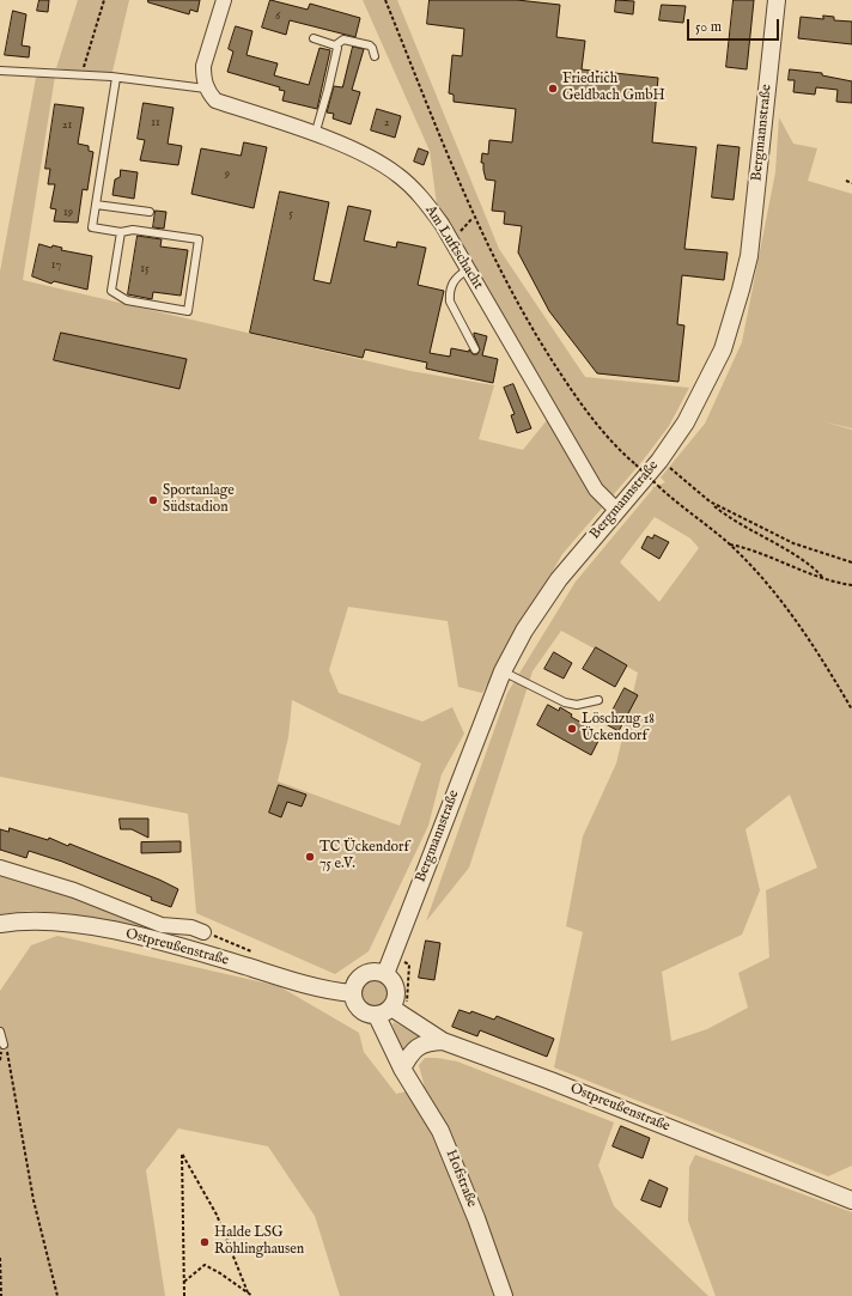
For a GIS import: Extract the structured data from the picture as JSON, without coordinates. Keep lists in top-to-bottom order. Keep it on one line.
{"streets":{"street":["Bergmannstraße","Am Luftschacht","Ostpreußenstraße","Hofstraße"]},"crossings":[["Bergmannstraße","Am Luftschacht"],["Bergmannstraße","Ostpreußenstraße"],["Bergmannstraße","Hofstraße"],["Ostpreußenstraße","Hofstraße"]],"places":["Friedrich Geldbach GmbH","Sportanlage Südstadion","Löschzug 18 Ückendorf","TC Ückendorf 75 e.V.","Halde LSG Röhlinghausen"],"house_numbers":["6","11","2","21","9","19","5","17","15"],"scale_bar":"50 m"}
